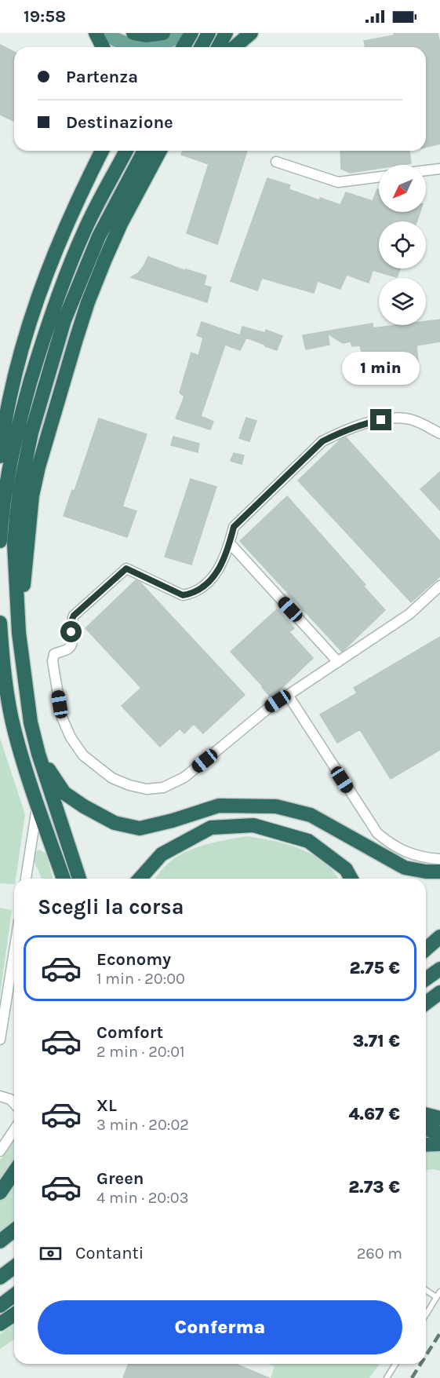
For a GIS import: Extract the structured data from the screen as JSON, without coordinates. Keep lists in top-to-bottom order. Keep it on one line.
{"north":"bottom left","page":{"status":"19:58","banner":["Partenza","Destinazione"],"bubble":"1 min","heading":"Scegli la corsa","list":[{"name":"Economy","note":"1 min · 20:00","value":"2.75 €"},{"name":"Comfort","note":"2 min · 20:01","value":"3.71 €"},{"name":"XL","note":"3 min · 20:02","value":"4.67 €"},{"name":"Green","note":"4 min · 20:03","value":"2.73 €"}],"pay":["Contanti","260 m"],"buttons":"Conferma"}}
